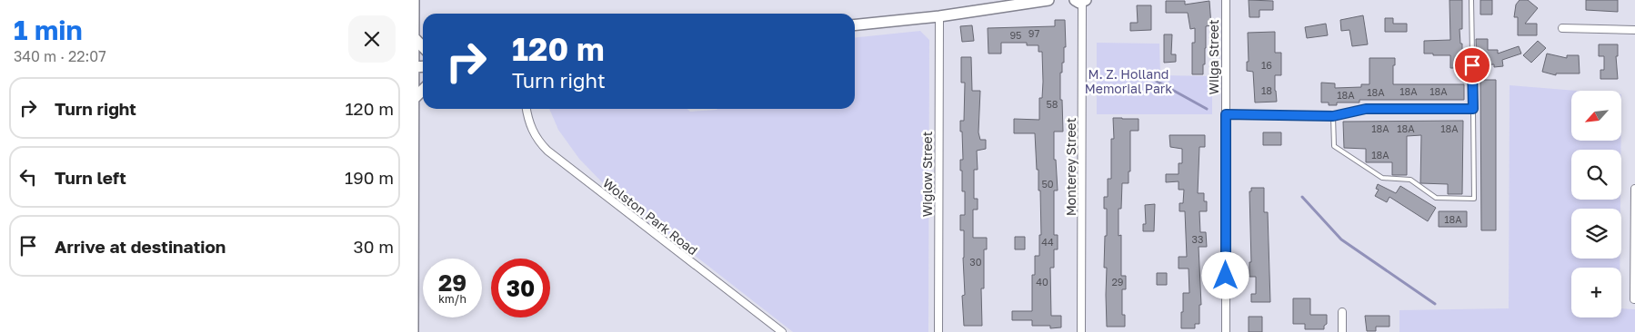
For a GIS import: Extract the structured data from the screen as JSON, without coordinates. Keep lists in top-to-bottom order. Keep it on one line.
{"streets":{"street":["Wilga Street","Monterey Street","Wiglow Street","Wolston Park Road"]},"parks":["M. Z. Holland Memorial Park"],"house_numbers":["97","95","16","18","18A","18A","18A","18A","58","18A","18A","18A","18A","50","18A","33","44","30","40","29"],"north":"bottom left","page":{"heading":["1 min","340 m · 22:07"],"turn":["120 m","Turn right"],"list":[{"name":"Turn right","value":"120 m"},{"name":"Turn left","value":"190 m"},{"name":"Arrive at destination","value":"30 m"}],"map_buttons":"+","speed":"29 km/h","limit":"30"}}
